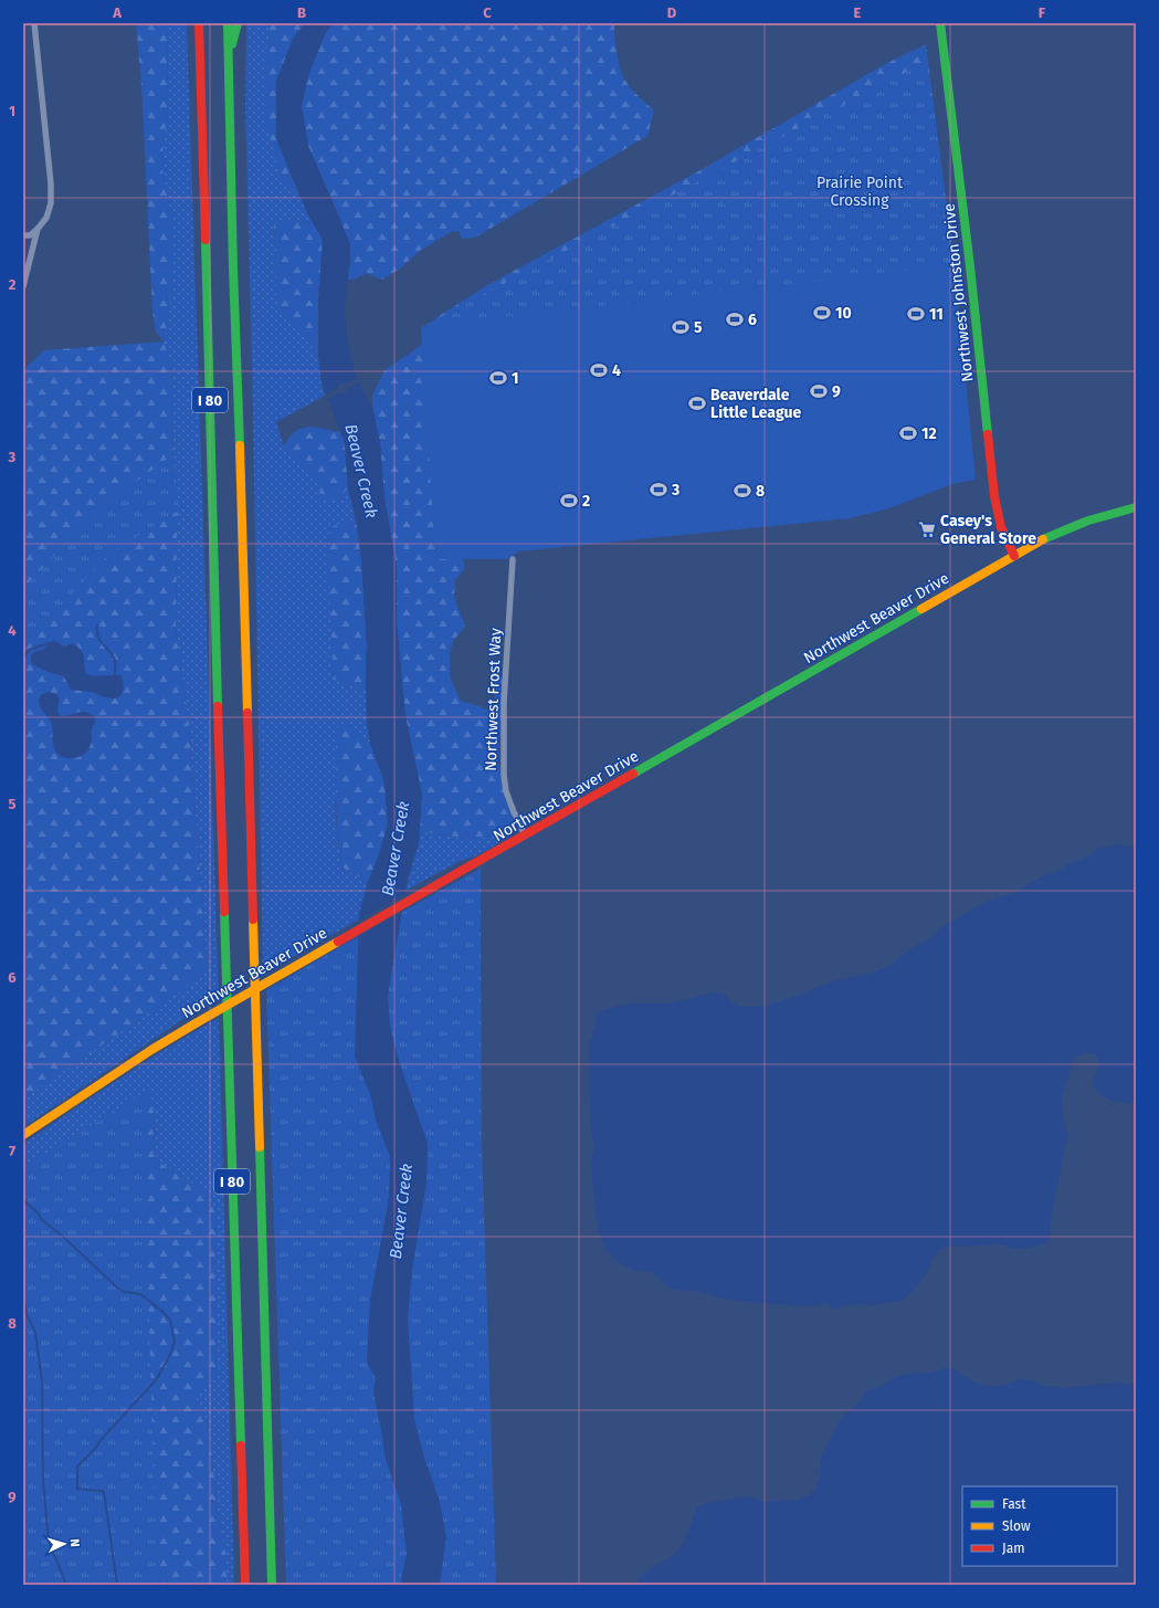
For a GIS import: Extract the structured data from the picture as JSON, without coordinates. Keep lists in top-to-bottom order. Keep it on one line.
{"streets":{"main road":["Northwest Johnston Drive","I 80","Northwest Beaver Drive"],"street":["Northwest Frost Way"]},"crossings":[["Northwest Johnston Drive","Northwest Beaver Drive"],["Northwest Beaver Drive","Northwest Frost Way"]],"water":["Beaver Creek"],"parks":["Prairie Point Crossing"],"places":{"sports":["10","11","6","5","4","1","9","Beaverdale Little League","12","3","8","2"],"supermarket":["Casey's General Store"]},"legend":["Fast","Slow","Jam"],"north":"right","grid":{"columns":["A","B","C","D","E","F"],"rows":["1","2","3","4","5","6","7","8","9"]}}
